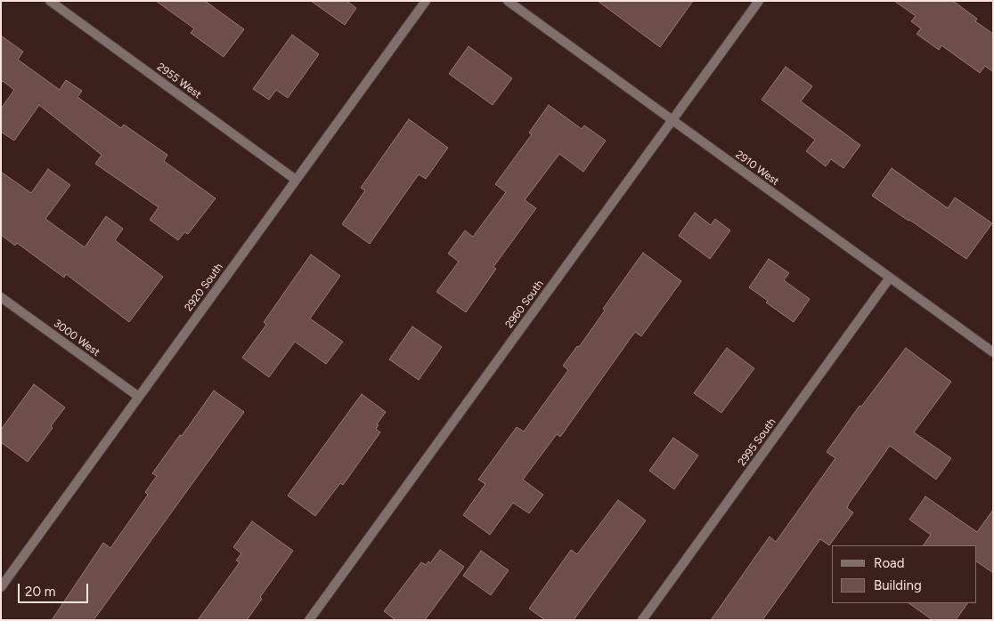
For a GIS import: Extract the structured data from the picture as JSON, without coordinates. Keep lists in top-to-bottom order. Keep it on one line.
{"streets":{"street":["2955 West","2910 West","2920 South","2960 South","3000 West","2995 South"]},"crossings":[["2955 West","2920 South"],["2910 West","2960 South"],["2910 West","2995 South"],["2920 South","3000 West"]],"legend":["Road","Building"],"scale_bar":"20 m"}
